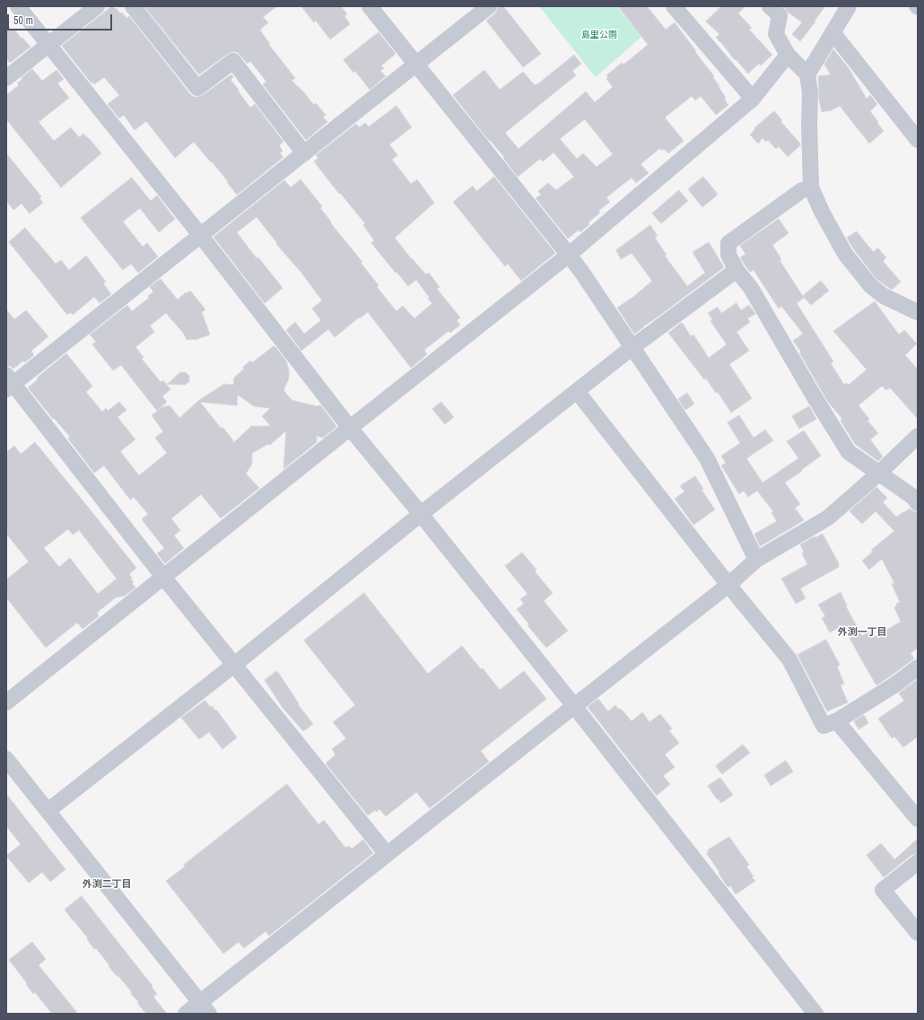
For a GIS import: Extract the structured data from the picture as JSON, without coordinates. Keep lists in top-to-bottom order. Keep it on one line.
{"districts":["外渕一丁目","外渕二丁目"],"parks":["島里公園"],"scale_bar":"50 m"}
